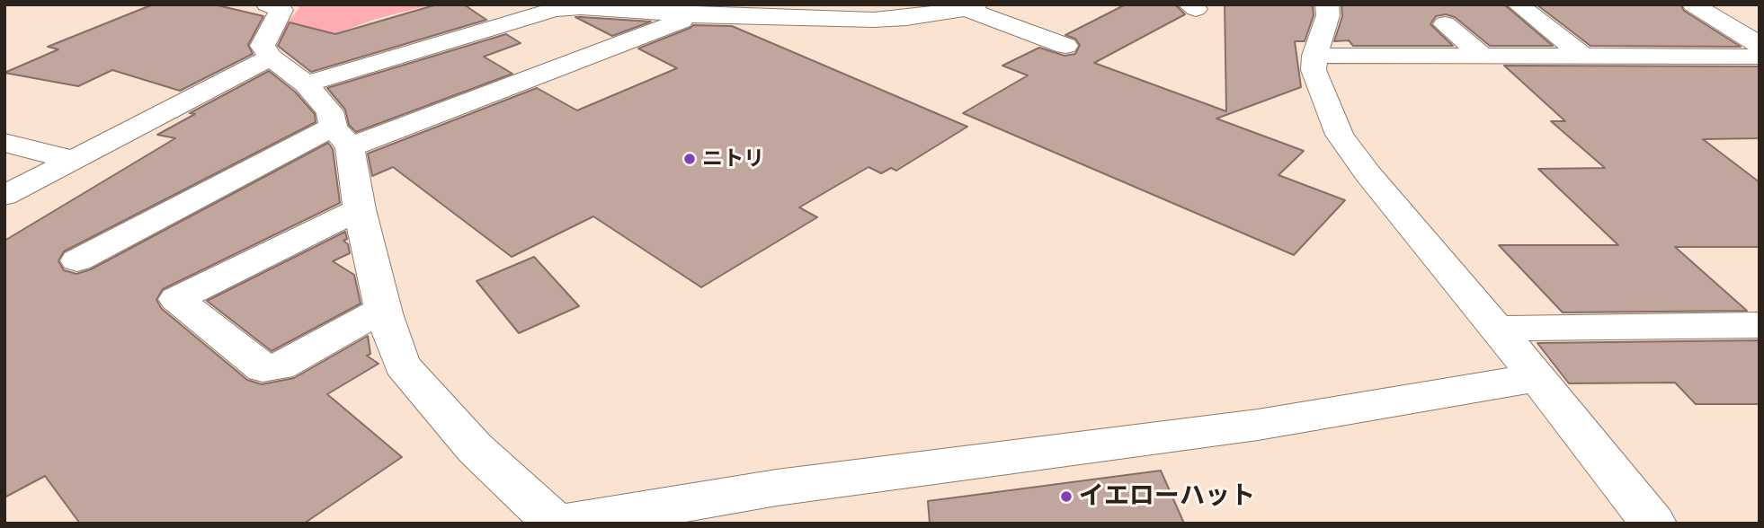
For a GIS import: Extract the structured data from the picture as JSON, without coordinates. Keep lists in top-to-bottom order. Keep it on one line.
{"places":["ニトリ","イエローハット"]}
